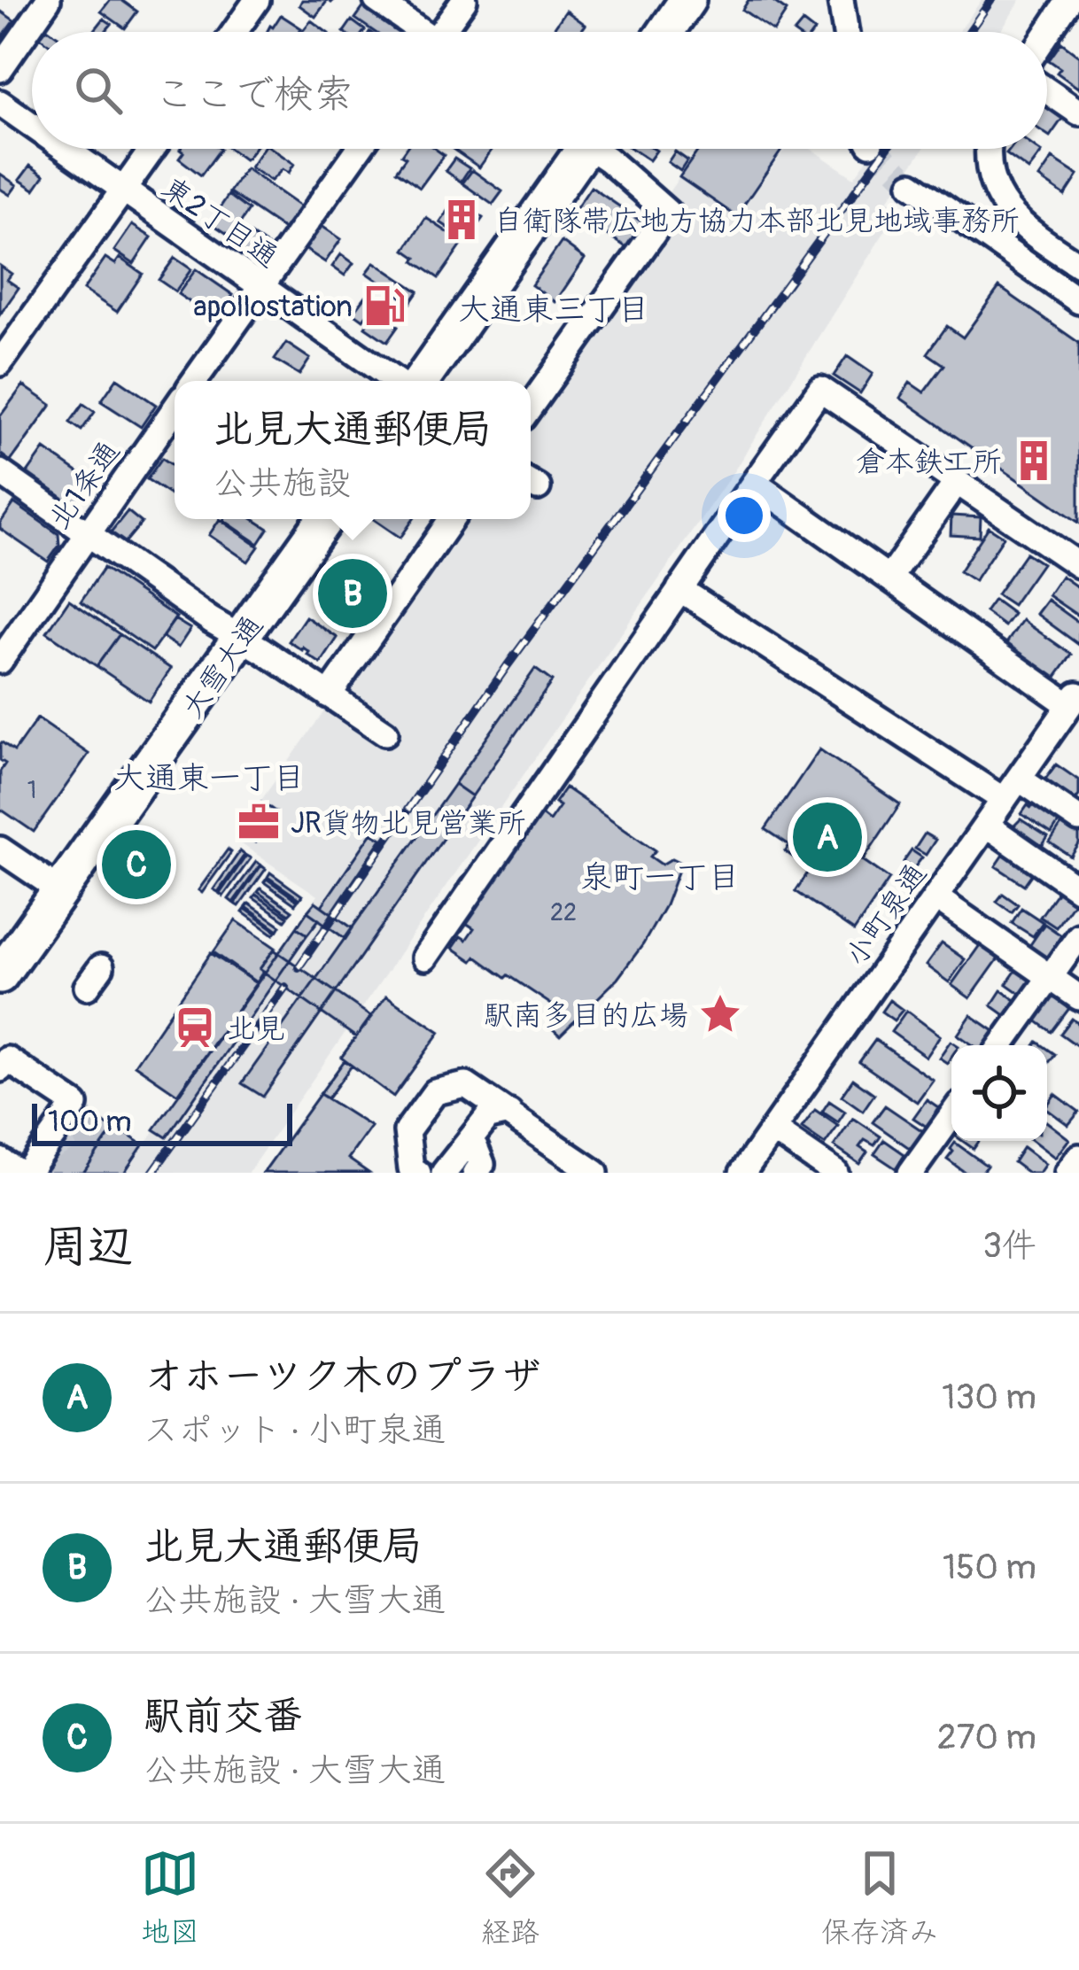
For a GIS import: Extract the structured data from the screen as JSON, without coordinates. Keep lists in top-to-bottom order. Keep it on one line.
{"streets":{"highway":["大雪大通"],"street":["東2丁目通","北1条通","小町泉通"]},"districts":["大通東三丁目","大通東一丁目","泉町一丁目"],"places":{"building":["自衛隊帯広地方協力本部北見地域事務所","倉本鉄工所"],"fuel station":["apollostation"],"office":["JR貨物北見営業所"],"place":["駅南多目的広場"],"station":["北見"]},"house_numbers":["1","22"],"scale_bar":"100 m","page":{"search":"ここで検索","popup":["北見大通郵便局","公共施設"],"pins":["B","A","C"],"scale":"100 m","heading":["周辺","3件"],"list":[{"mark":"A","name":"オホーツク木のプラザ","note":"スポット · 小町泉通","value":"130 m"},{"mark":"B","name":"北見大通郵便局","note":"公共施設 · 大雪大通","value":"150 m"},{"mark":"C","name":"駅前交番","note":"公共施設 · 大雪大通","value":"270 m"}],"nav":["地図","経路","保存済み"]}}
